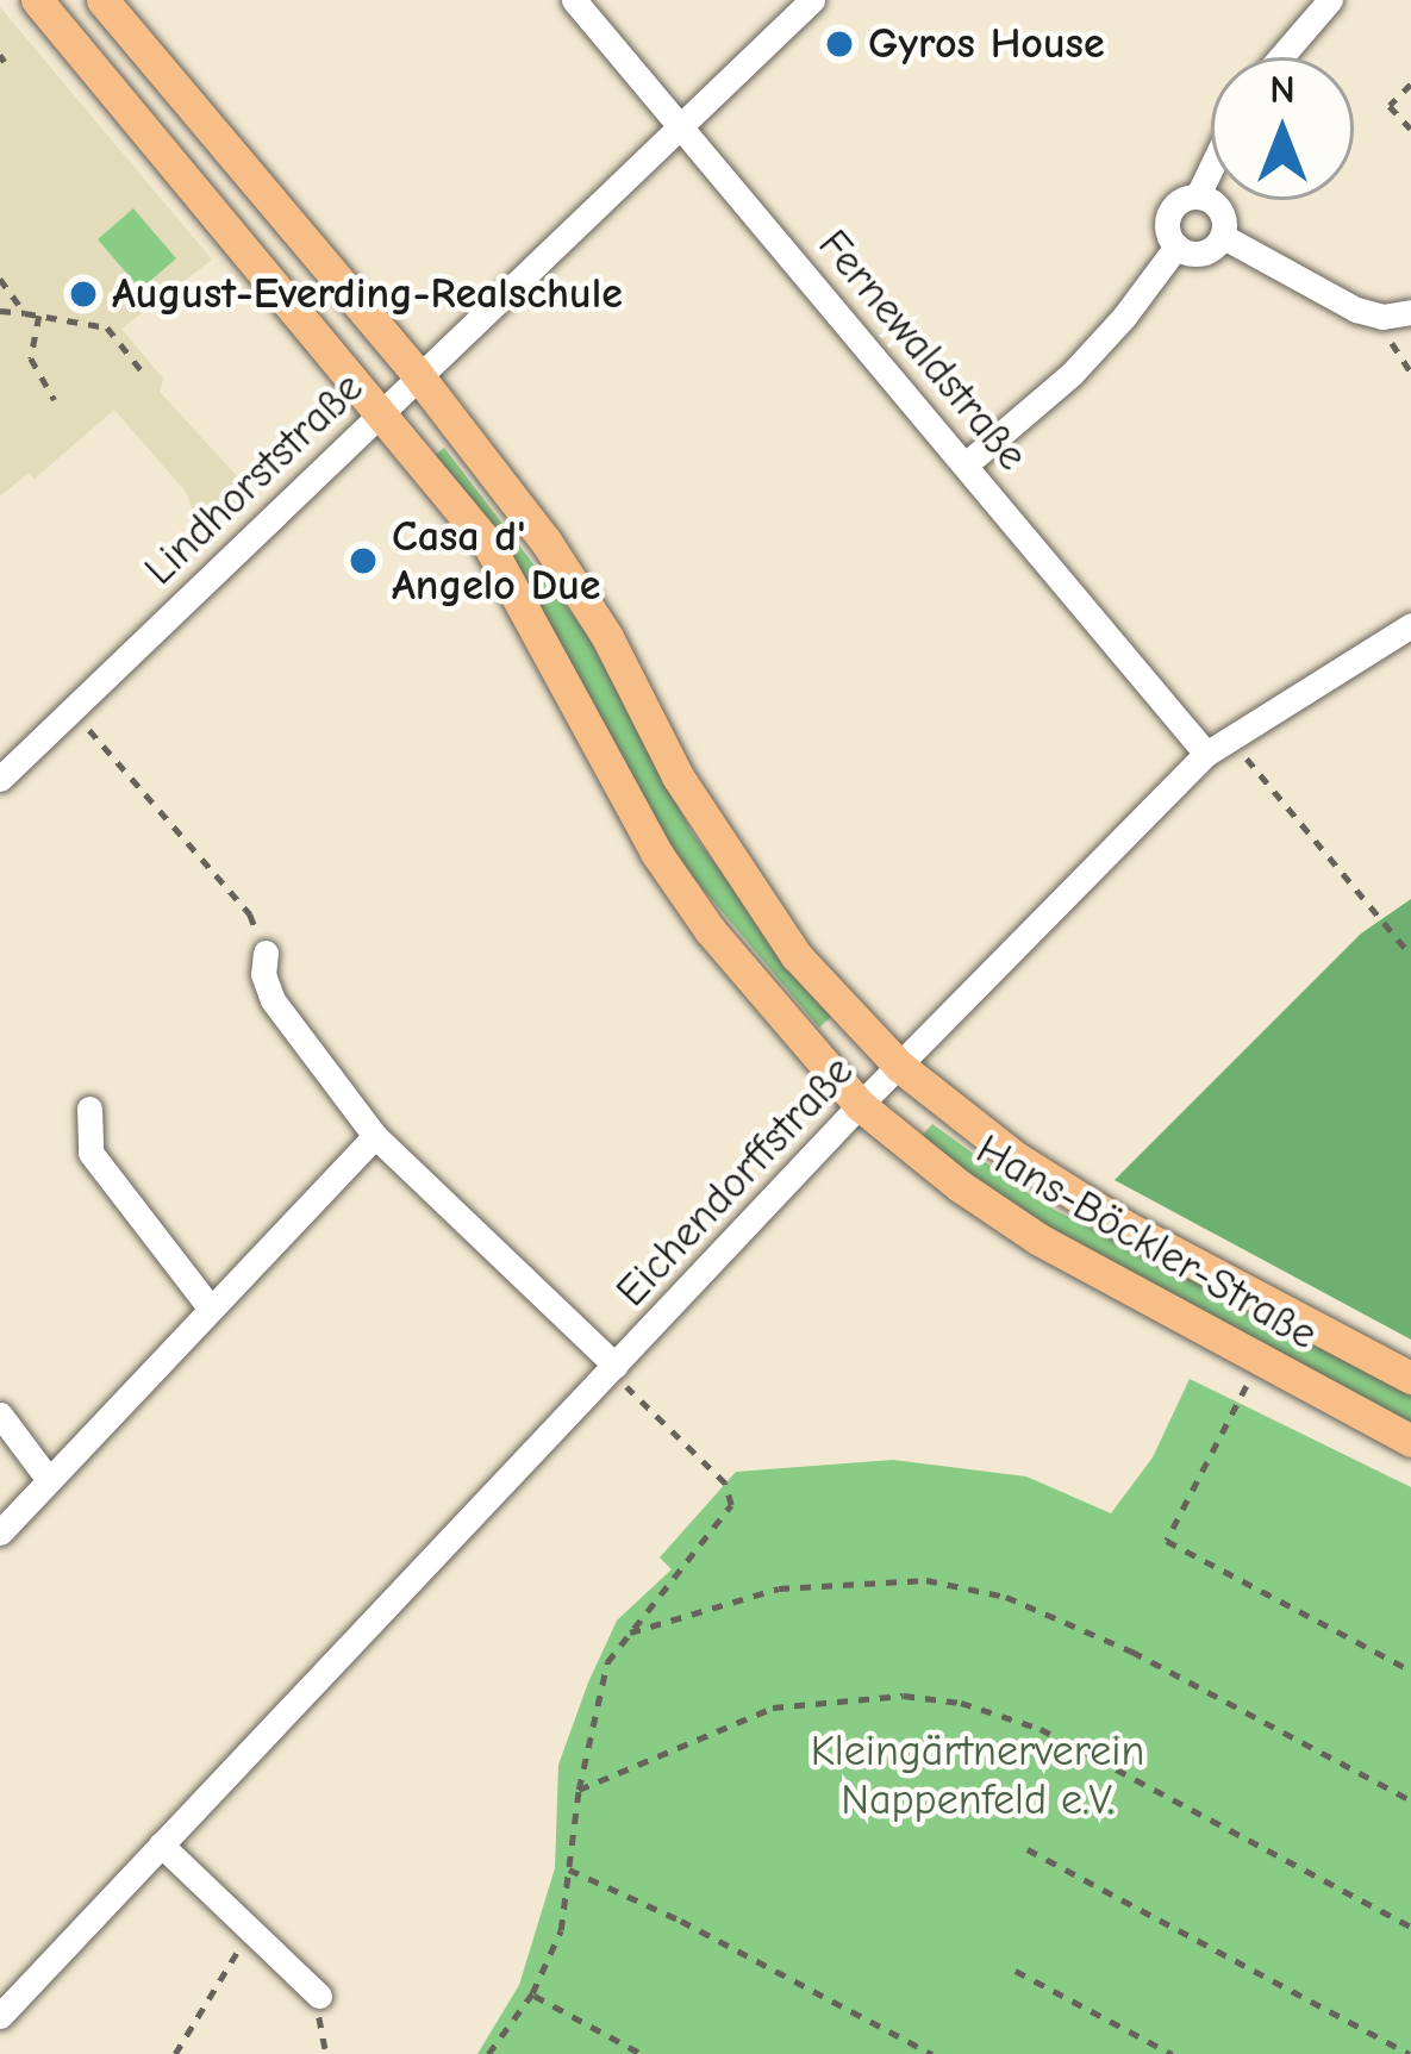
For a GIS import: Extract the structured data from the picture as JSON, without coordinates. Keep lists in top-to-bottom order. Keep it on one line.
{"streets":{"main road":["Hans-Böckler-Straße"],"street":["Fernewaldstraße","Lindhorststraße","Eichendorffstraße"]},"crossings":[["Fernewaldstraße","Lindhorststraße"],["Fernewaldstraße","Eichendorffstraße"],["Lindhorststraße","Hans-Böckler-Straße"],["Eichendorffstraße","Hans-Böckler-Straße"]],"parks":["Kleingärtnerverein Nappenfeld e.V."],"places":["Gyros House","August-Everding-Realschule","Casa d' Angelo Due"],"north":"top"}
